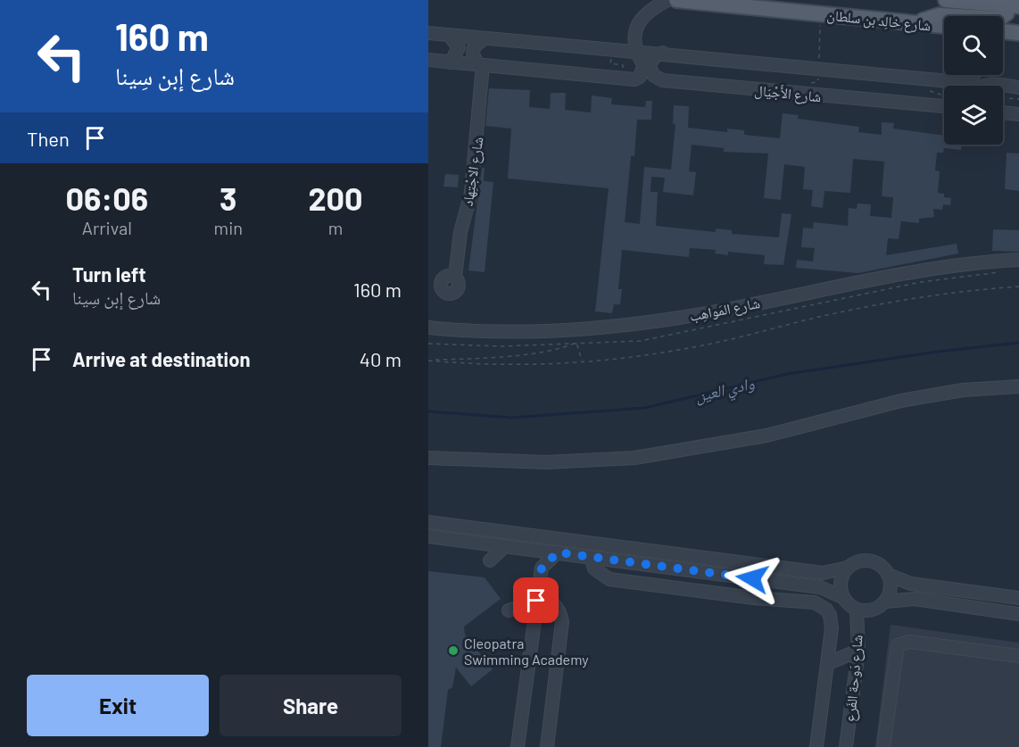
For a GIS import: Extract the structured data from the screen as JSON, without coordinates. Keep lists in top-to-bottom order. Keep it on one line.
{"streets":{"main road":["شارع خالِد بن سلطان"],"street":["شارع الأَجْيَال","شارع الاجْتِهاد","شارع المَواهِب","شارع دَوحة الفَرع"]},"crossings":[["شارع الأَجْيَال","شارع الاجْتِهاد"]],"water":["وادي العين"],"places":["Cleopatra Swimming Academy"],"page":{"turn":["160 m","شارع إبن سِينا"],"then":"Then","eta":["06:06","Arrival","3","min","200","m"],"list":[{"name":"Turn left","note":"شارع إبن سِينا","value":"160 m"},{"name":"Arrive at destination","value":"40 m"}],"buttons":["Exit","Share"]}}
